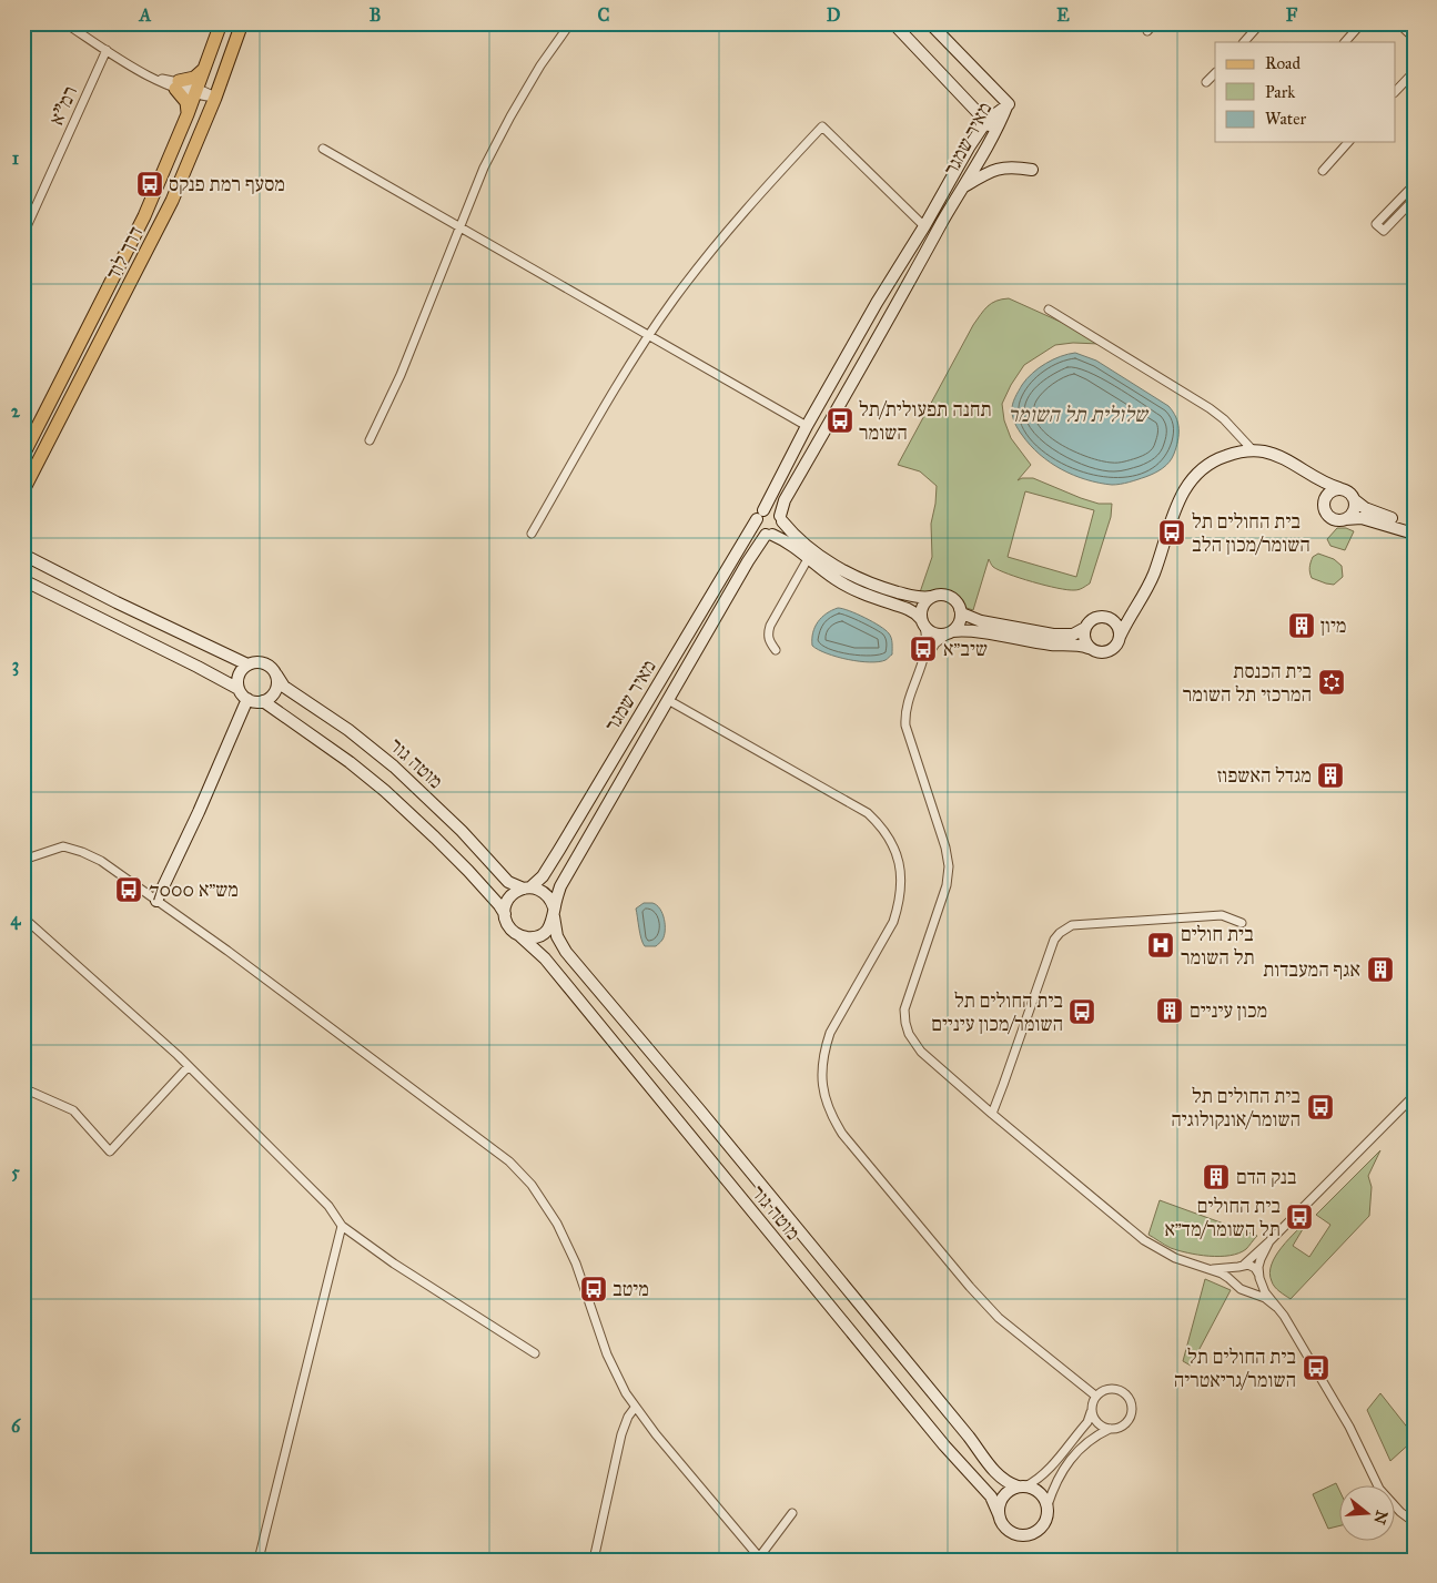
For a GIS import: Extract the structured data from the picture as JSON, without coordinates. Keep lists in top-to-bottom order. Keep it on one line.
{"streets":{"main road":["דרך לוד"],"street":["רמ\"א","מאיר שמגר","מוטה גור"]},"crossings":[["מאיר שמגר","מוטה גור"]],"water":["שלולית תל השומר"],"places":{"bus stop":["מסעף רמת פנקס","תחנה תפעולית/תל השומר","בית החולים תל השומר/מכון הלב","שיב״א","מש״א 7000","בית החולים תל השומר/מכון עיניים","בית החולים תל השומר/אונקולוגיה","בית החולים תל השומר/מד״א","מיטב","בית החולים תל השומר/גריאטריה"],"building":["מיון","מגדל האשפוז","אגף המעבדות","מכון עיניים","בנק הדם"],"synagogue":["בית הכנסת המרכזי תל השומר"],"hospital":["בית חולים תל השומר"]},"legend":["Road","Park","Water"],"north":"right","grid":{"columns":["A","B","C","D","E","F"],"rows":["1","2","3","4","5","6"]}}
